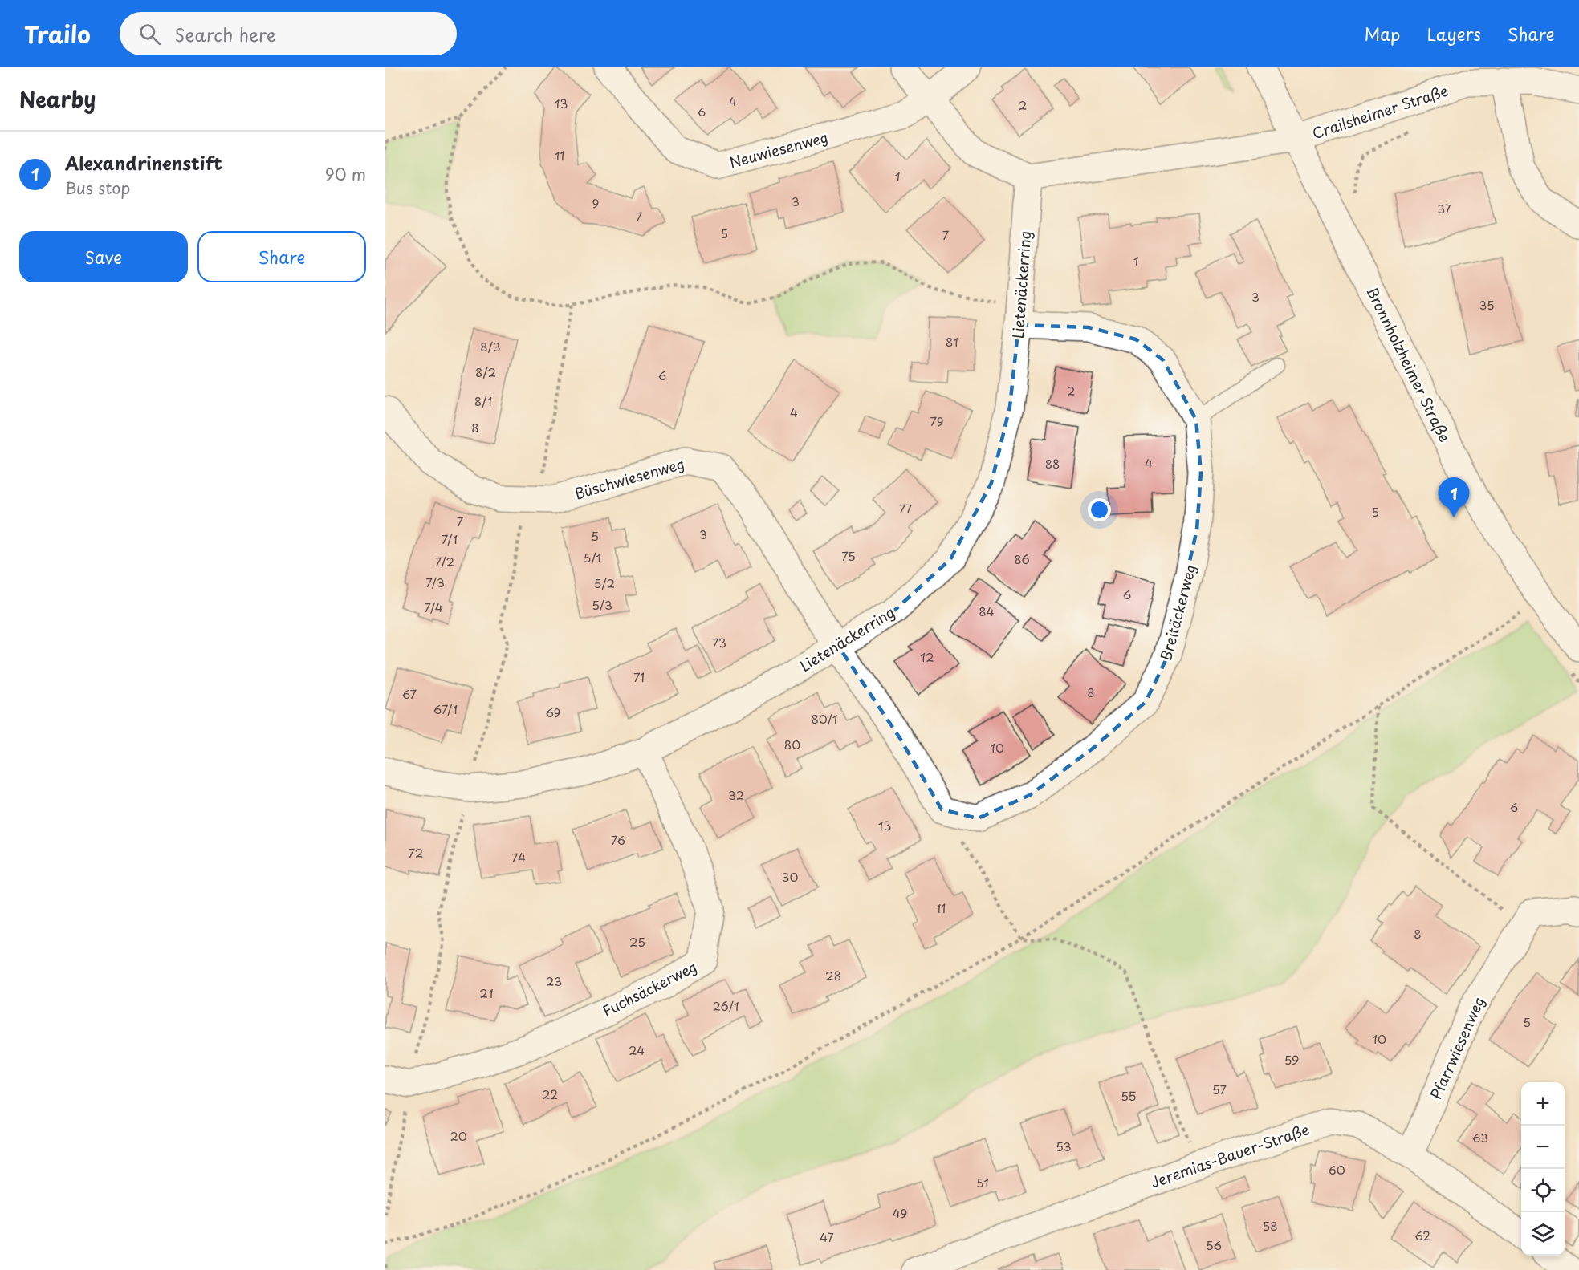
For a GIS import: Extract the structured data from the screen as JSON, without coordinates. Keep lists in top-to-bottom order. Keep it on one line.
{"streets":{"street":["Crailsheimer Straße","Neuwiesenweg","Lietenäckerring","Bronnholzheimer Straße","Büschwiesenweg","Breitäckerweg","Fuchsäckerweg","Pfarrwiesenweg","Jeremias-Bauer-Straße"]},"crossings":[["Crailsheimer Straße","Bronnholzheimer Straße"],["Lietenäckerring","Büschwiesenweg"],["Lietenäckerring","Breitäckerweg"],["Lietenäckerring","Fuchsäckerweg"],["Pfarrwiesenweg","Jeremias-Bauer-Straße"]],"house_numbers":["4","13","2","6","11","1","3","9","37","7","5","7","1","3","35","81","8/3","8/2","6","2","8/1","4","79","8","4","88","77","5","7","3","5","7/1","75","5/1","86","7/2","7/3","5/2","6","5/3","7/4","84","73","12","71","8","67","67/1","69","80/1","80","10","32","6","13","76","72","74","30","11","8","25","28","23","21","26/1","5","10","24","59","57","22","55","20","63","53","60","51","49","58","62","47","56"],"page":{"header":"Trailo","search":"Search here","nav":["Map","Layers","Share"],"heading":"Nearby","list":[{"mark":"1","name":"Alexandrinenstift","note":"Bus stop","value":"90 m"}],"buttons":["Save","Share"],"pins":"1","map_buttons":["+","−"]}}
